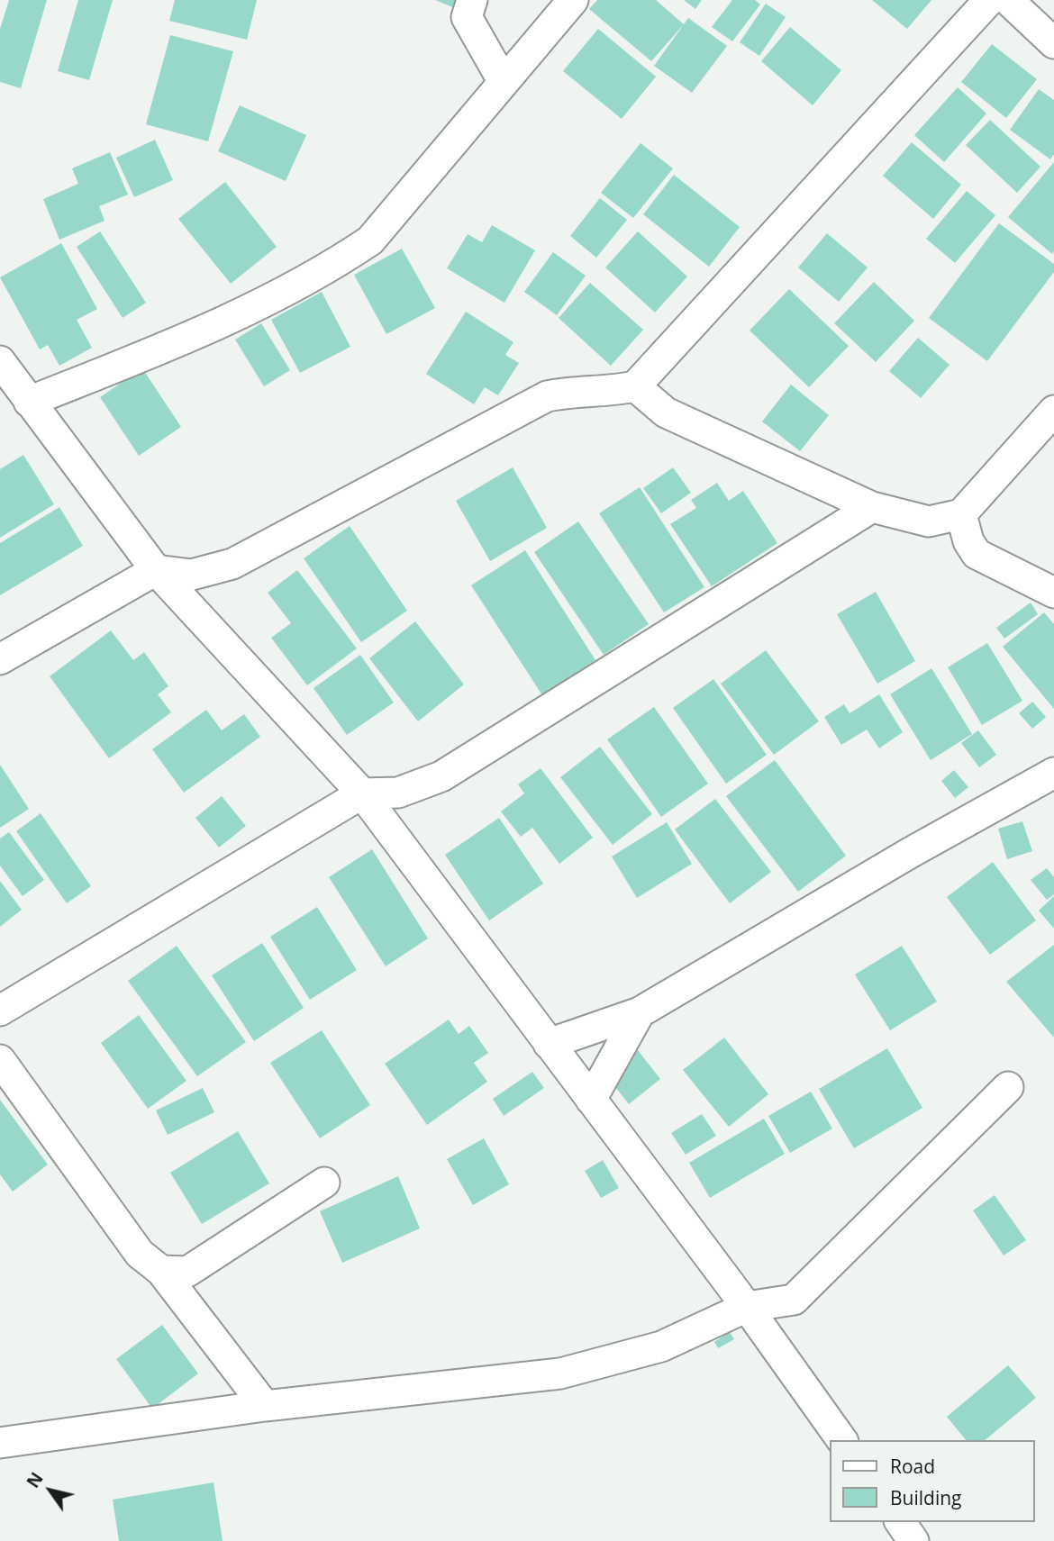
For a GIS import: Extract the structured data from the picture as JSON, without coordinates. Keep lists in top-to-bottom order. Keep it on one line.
{"legend":["Road","Building"],"north":"top left"}
